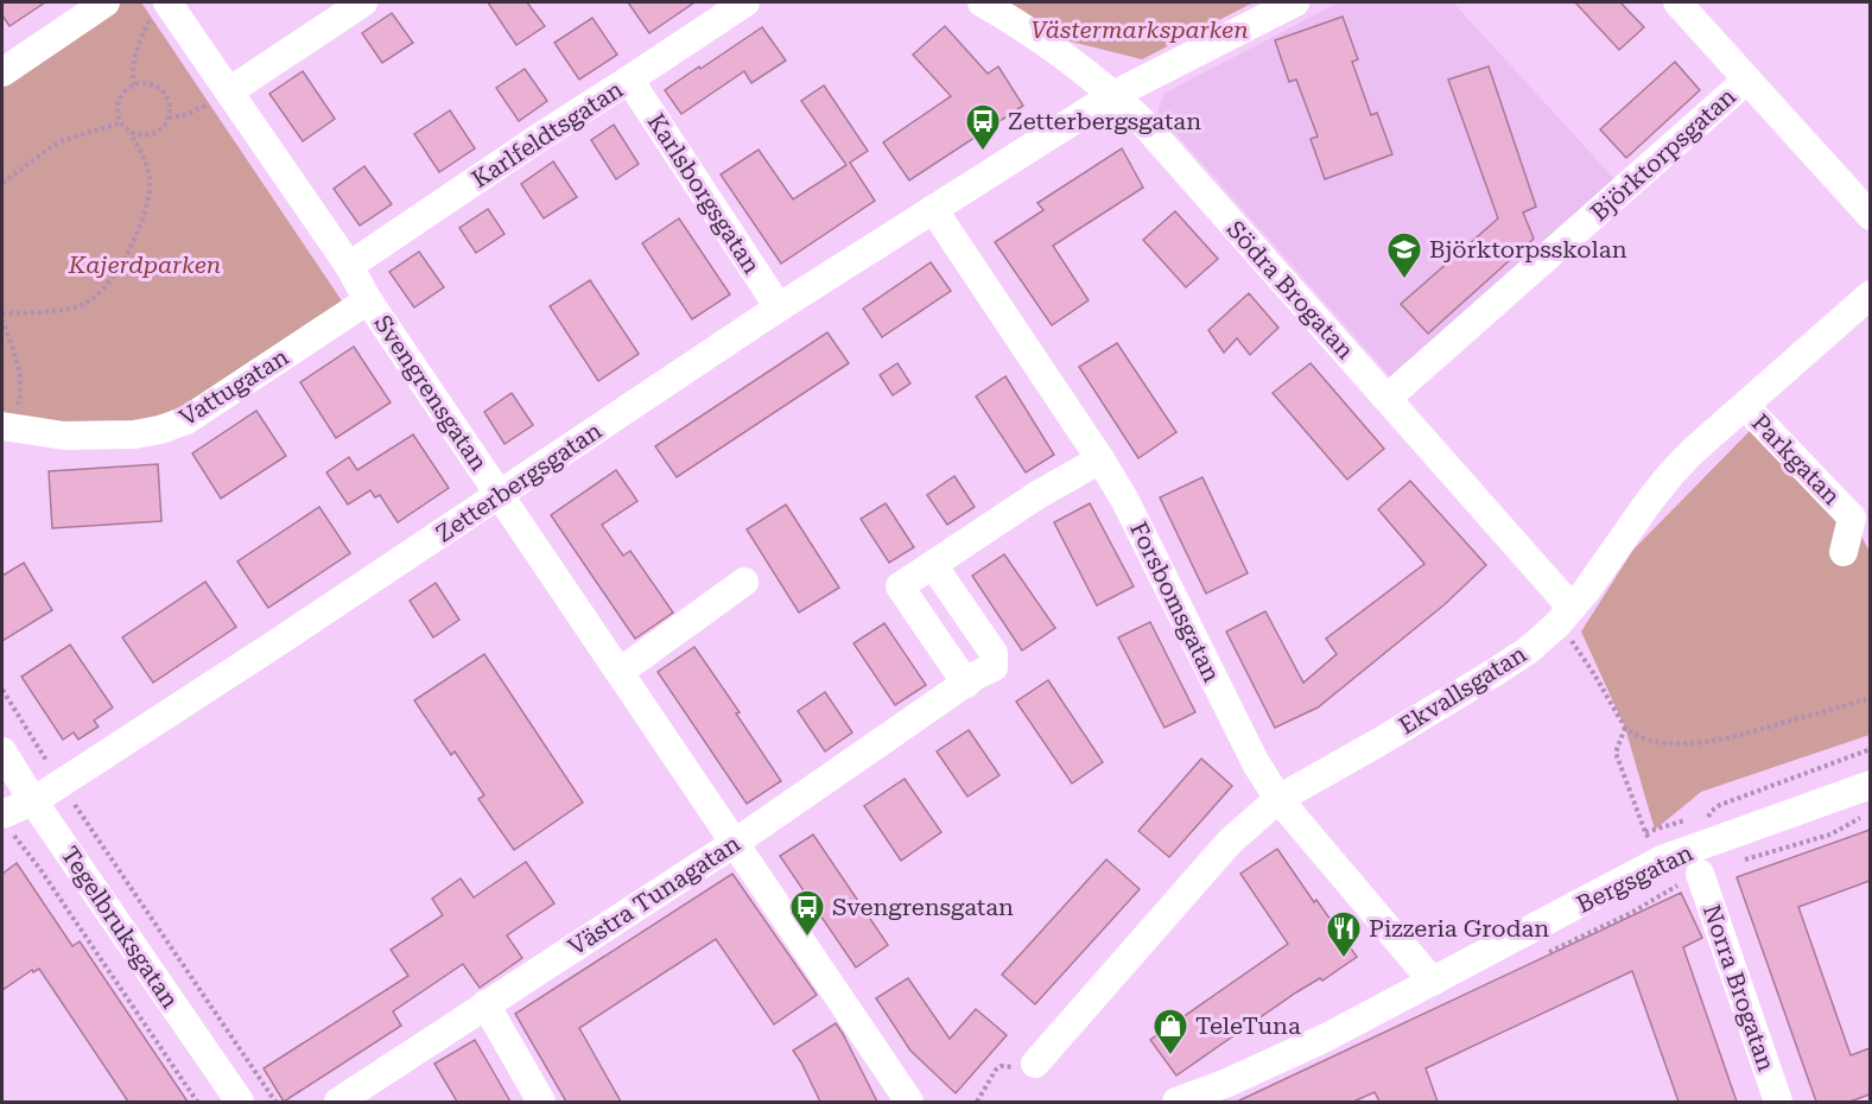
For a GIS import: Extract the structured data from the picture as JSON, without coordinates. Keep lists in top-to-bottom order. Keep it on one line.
{"streets":{"street":["Karlfeldtsgatan","Björktorpsgatan","Karlsborgsgatan","Södra Brogatan","Vattugatan","Svengrensgatan","Parkgatan","Zetterbergsgatan","Forsbomsgatan","Ekvallsgatan","Bergsgatan","Västra Tunagatan","Tegelbruksgatan","Norra Brogatan"]},"crossings":[["Karlfeldtsgatan","Karlsborgsgatan"],["Karlfeldtsgatan","Svengrensgatan"],["Björktorpsgatan","Södra Brogatan"],["Karlsborgsgatan","Zetterbergsgatan"],["Södra Brogatan","Zetterbergsgatan"],["Södra Brogatan","Ekvallsgatan"],["Vattugatan","Svengrensgatan"],["Svengrensgatan","Zetterbergsgatan"],["Svengrensgatan","Västra Tunagatan"],["Parkgatan","Ekvallsgatan"],["Zetterbergsgatan","Forsbomsgatan"],["Zetterbergsgatan","Tegelbruksgatan"],["Forsbomsgatan","Ekvallsgatan"],["Forsbomsgatan","Bergsgatan"]],"parks":["Västermarksparken","Kajerdparken"],"places":{"bus stop":["Zetterbergsgatan","Svengrensgatan"],"school or university":["Björktorpsskolan"],"restaurant":["Pizzeria Grodan"],"shop":["TeleTuna"]}}
